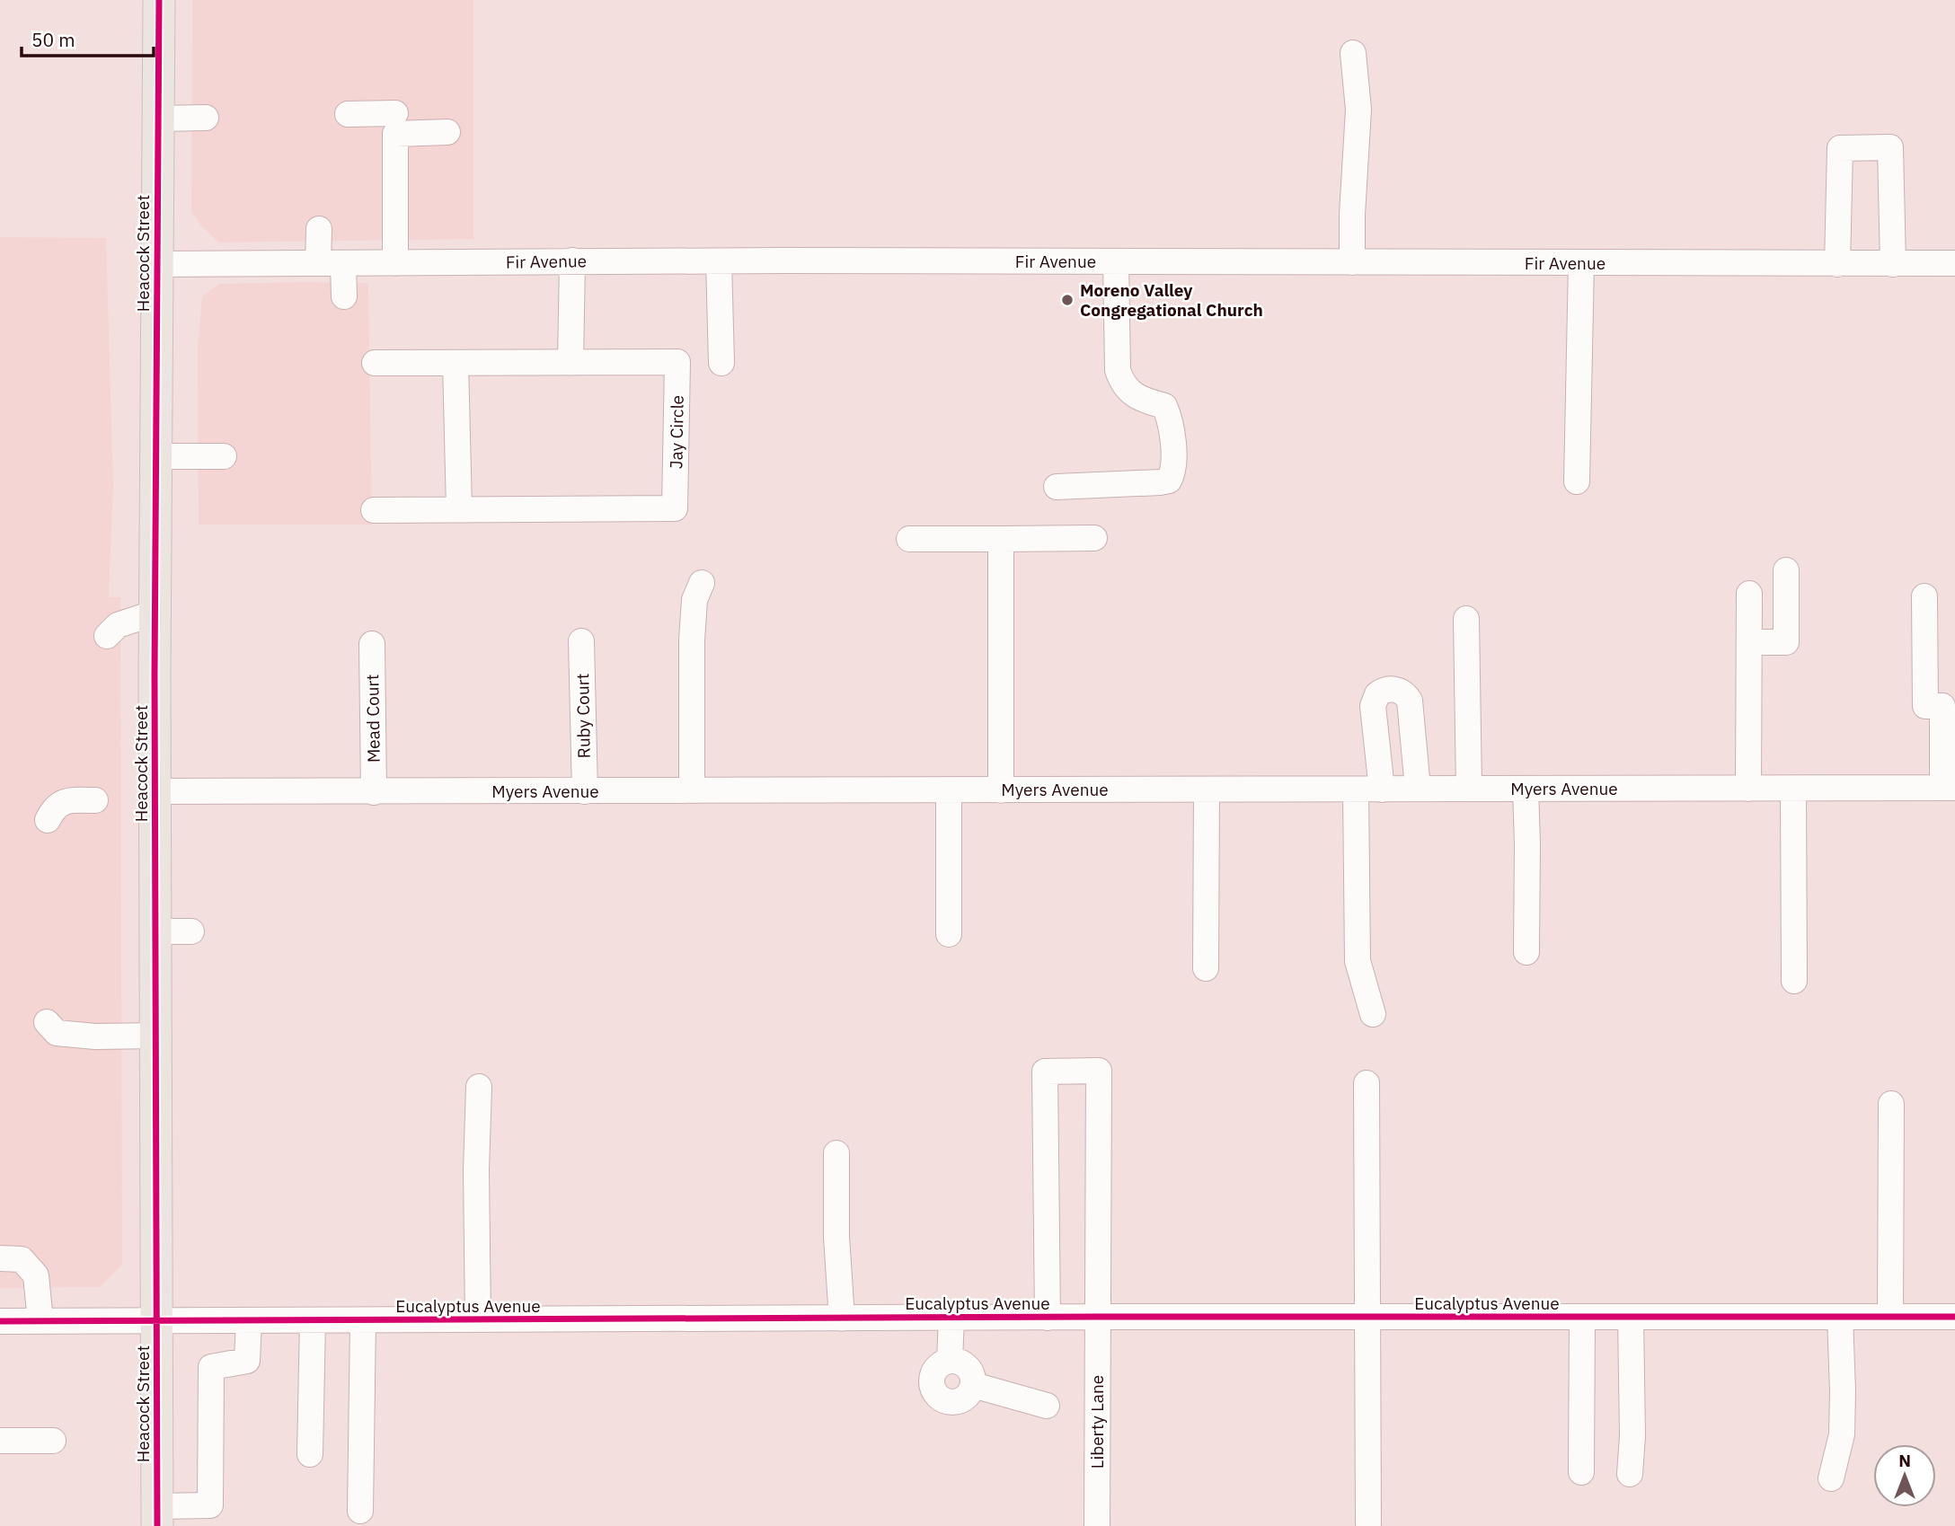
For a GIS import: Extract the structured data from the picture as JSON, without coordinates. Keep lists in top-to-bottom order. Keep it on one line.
{"streets":{"main road":["Heacock Street"],"street":["Fir Avenue","Jay Circle","Ruby Court","Mead Court","Myers Avenue","Eucalyptus Avenue","Liberty Lane"]},"crossings":[["Heacock Street","Fir Avenue"],["Heacock Street","Myers Avenue"],["Heacock Street","Eucalyptus Avenue"],["Ruby Court","Myers Avenue"],["Mead Court","Myers Avenue"],["Eucalyptus Avenue","Liberty Lane"]],"places":["Moreno Valley Congregational Church"],"scale_bar":"50 m","north":"top"}
